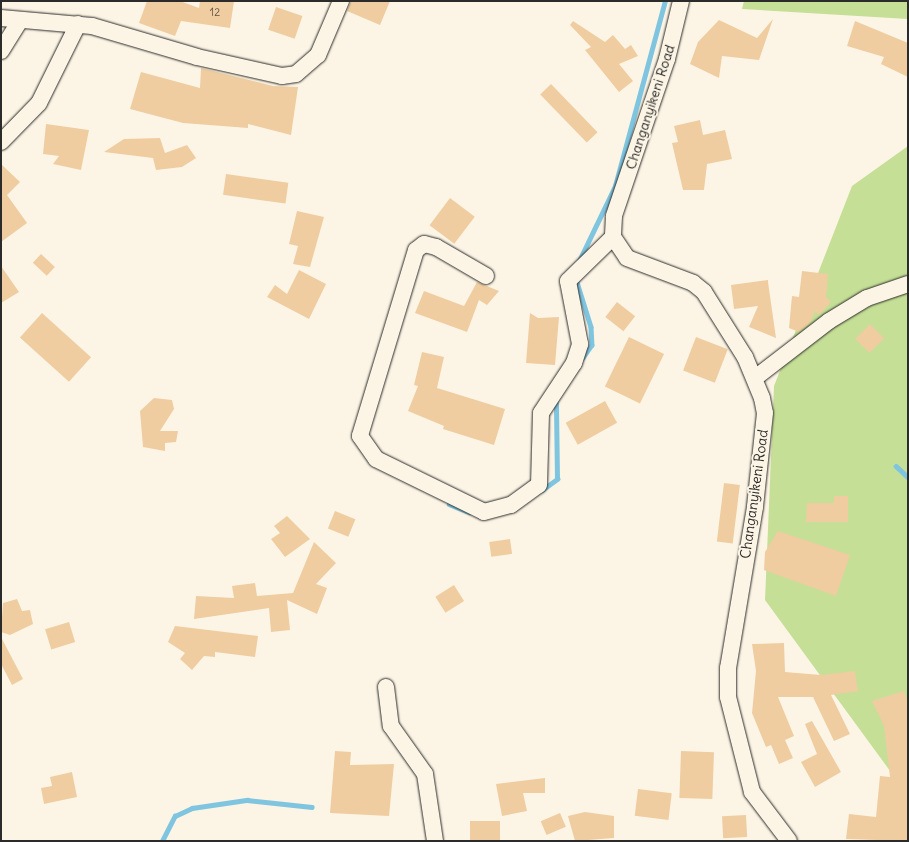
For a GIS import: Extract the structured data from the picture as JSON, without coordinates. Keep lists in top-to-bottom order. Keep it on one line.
{"streets":{"street":["Changanyikeni Road"]},"house_numbers":["12"]}
